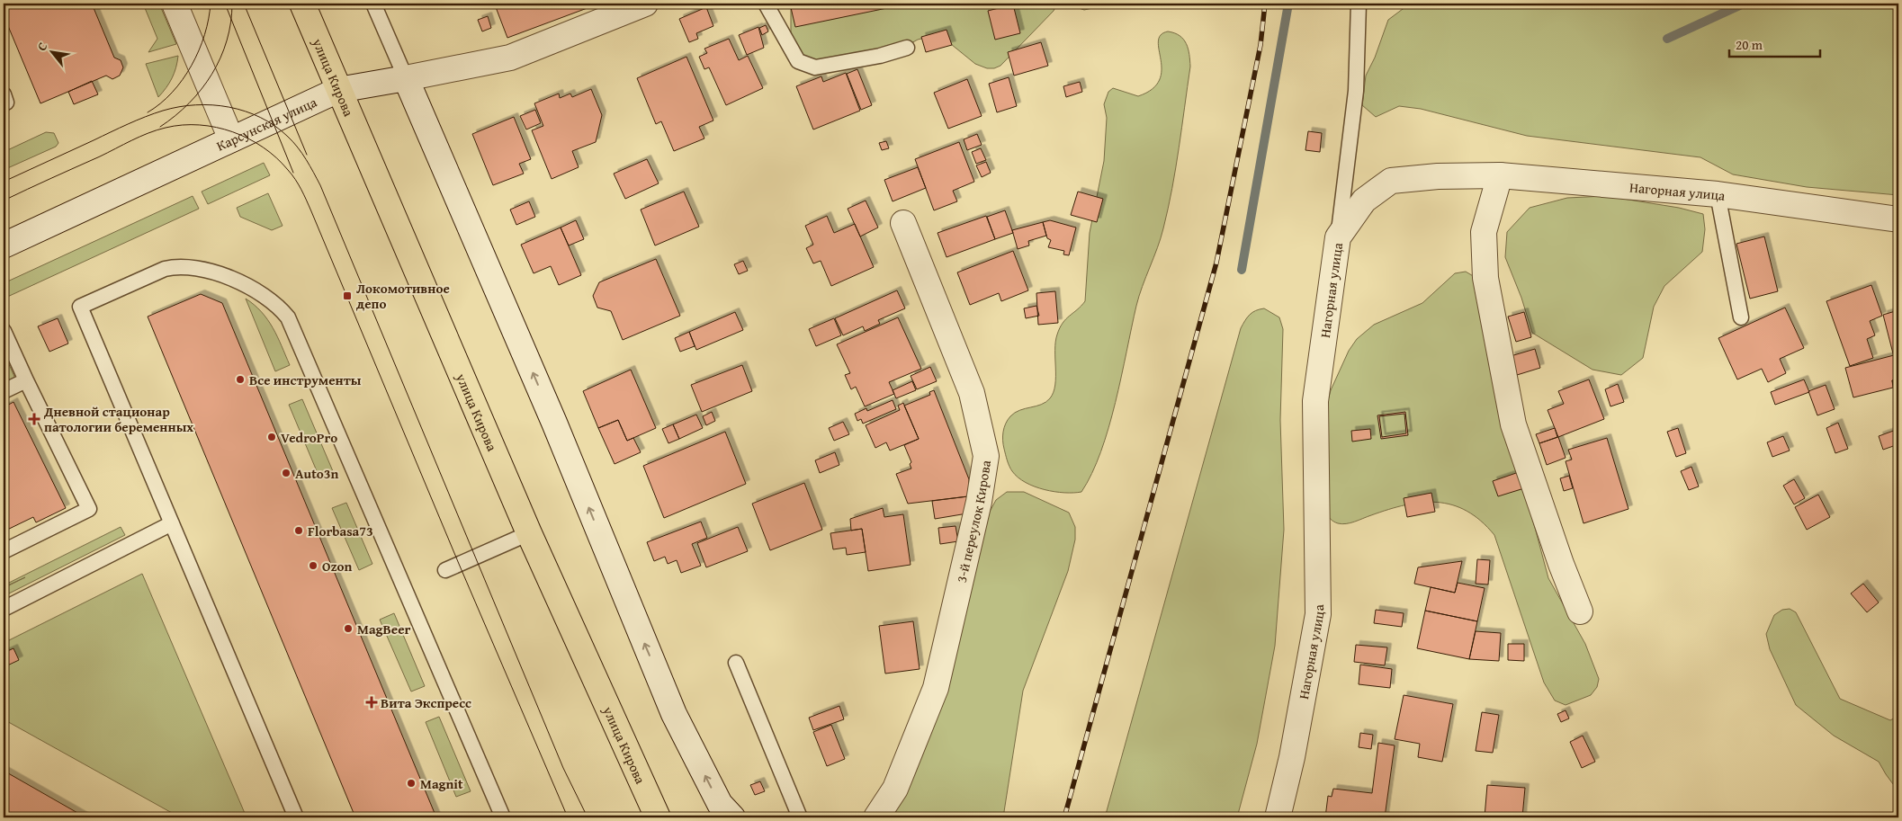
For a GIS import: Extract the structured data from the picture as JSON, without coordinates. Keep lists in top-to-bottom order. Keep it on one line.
{"streets":{"main road":["улица Кирова"],"street":["Карсунская улица","Нагорная улица","3-й переулок Кирова"]},"crossings":[["улица Кирова","Карсунская улица"]],"places":{"transit":["Локомотивное депо"],"other":["Все инструменты","VedroPro","Auto3n","Florbasa73","Ozon","MagBeer","Magnit"],"health":["Дневной стационар патологии беременных","Вита Экспресс"]},"scale_bar":"20 m","north":"top left"}
